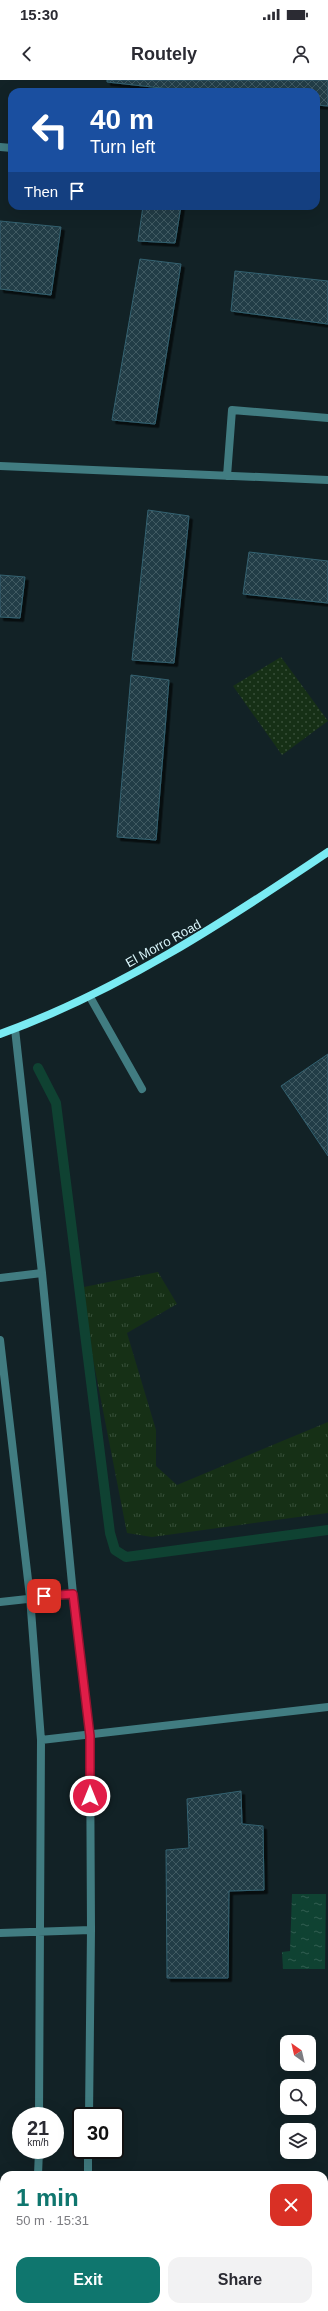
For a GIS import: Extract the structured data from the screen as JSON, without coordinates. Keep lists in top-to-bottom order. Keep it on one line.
{"streets":{"street":["El Morro Road"]},"north":"top left","page":{"status":"15:30","header":"Routely","turn":["40 m","Turn left"],"then":"Then","speed":"21 km/h","limit":"30","heading":["1 min","50 m · 15:31"],"buttons":["Exit","Share"]}}
